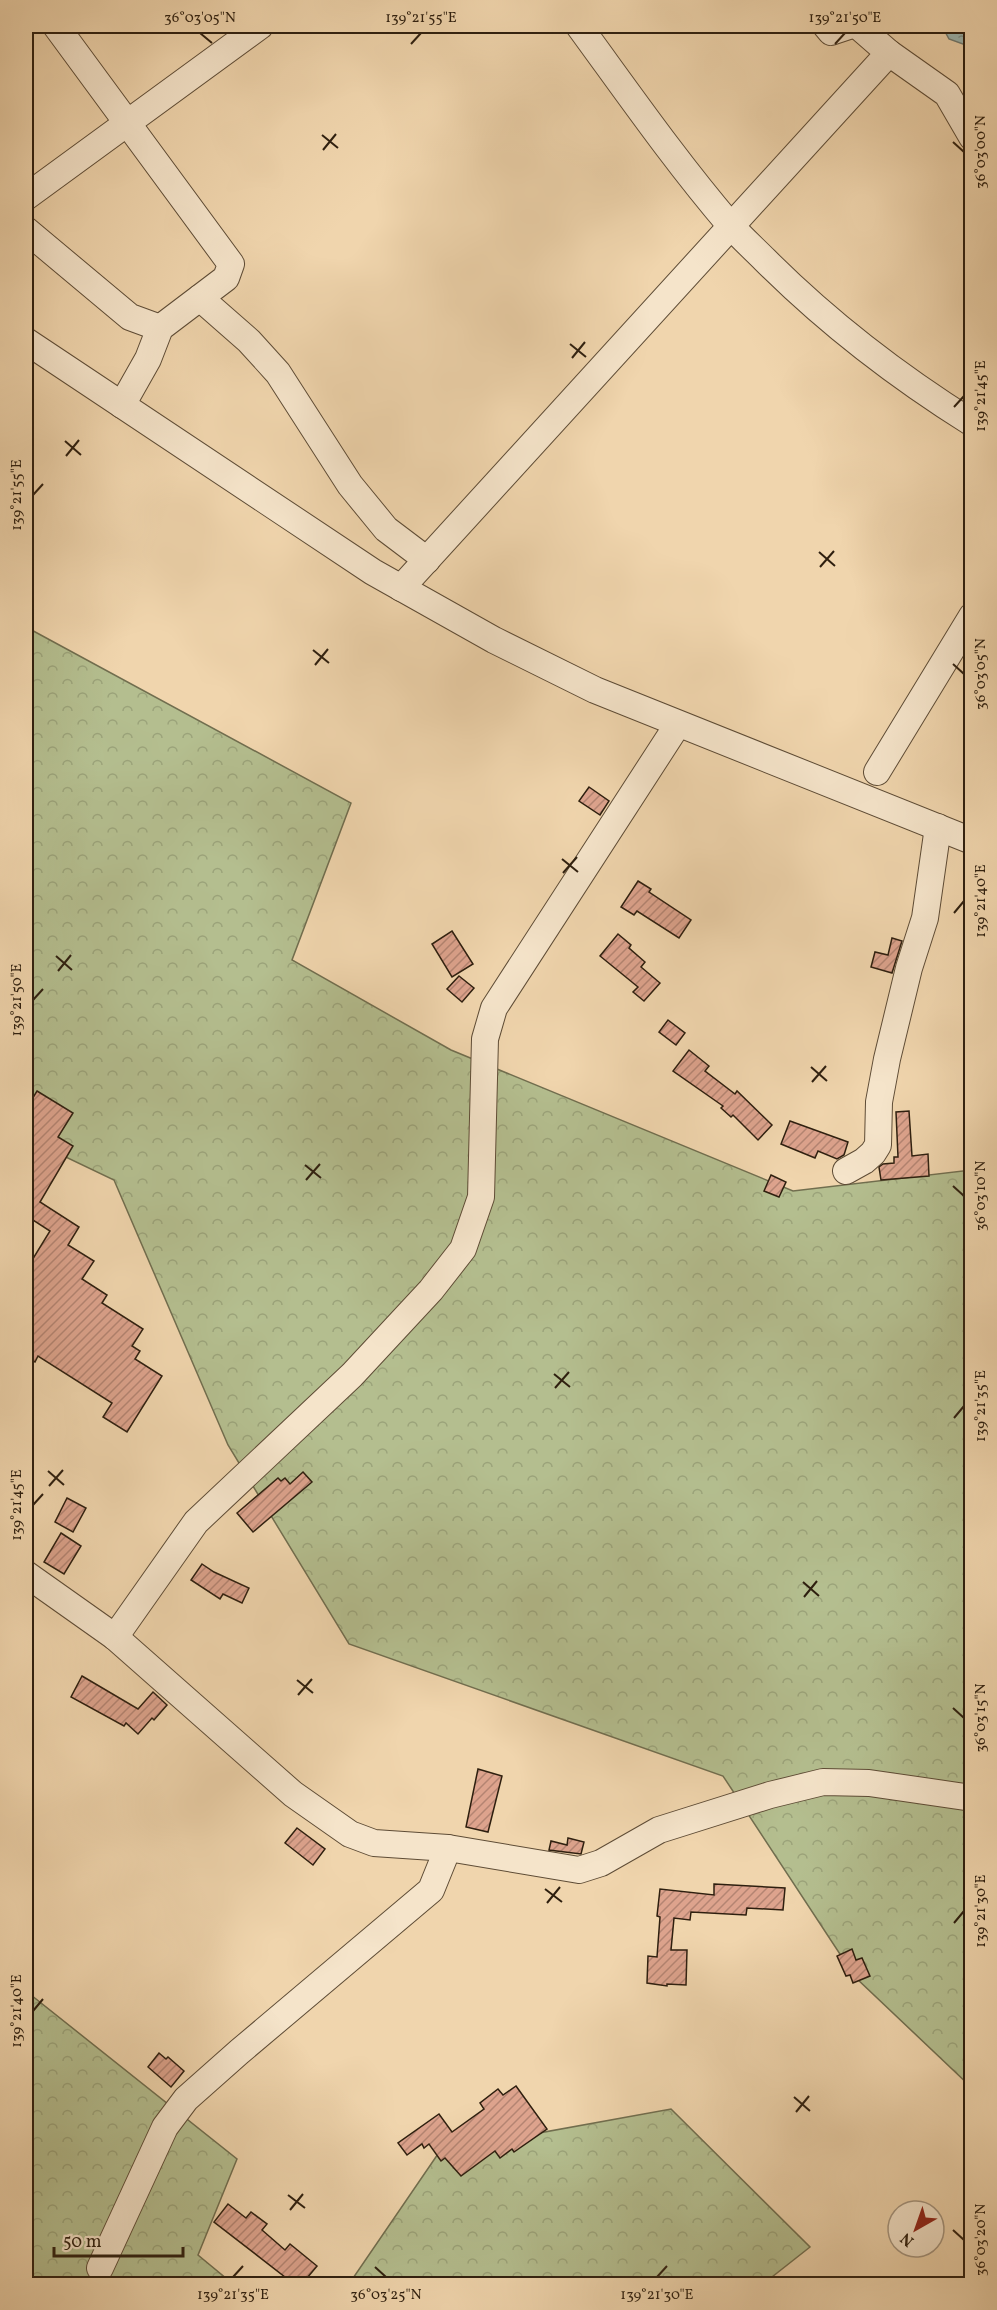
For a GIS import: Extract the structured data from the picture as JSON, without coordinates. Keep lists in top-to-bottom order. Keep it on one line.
{"scale_bar":"50 m","north":"bottom left","coordinates":["36°03'05\"N","139°21'55\"E","139°21'50\"E","36°03'00\"N","139°21'45\"E","139°21'40\"E","36°03'10\"N","139°21'35\"E","36°03'15\"N","139°21'30\"E","36°03'20\"N","36°03'25\"N"]}
